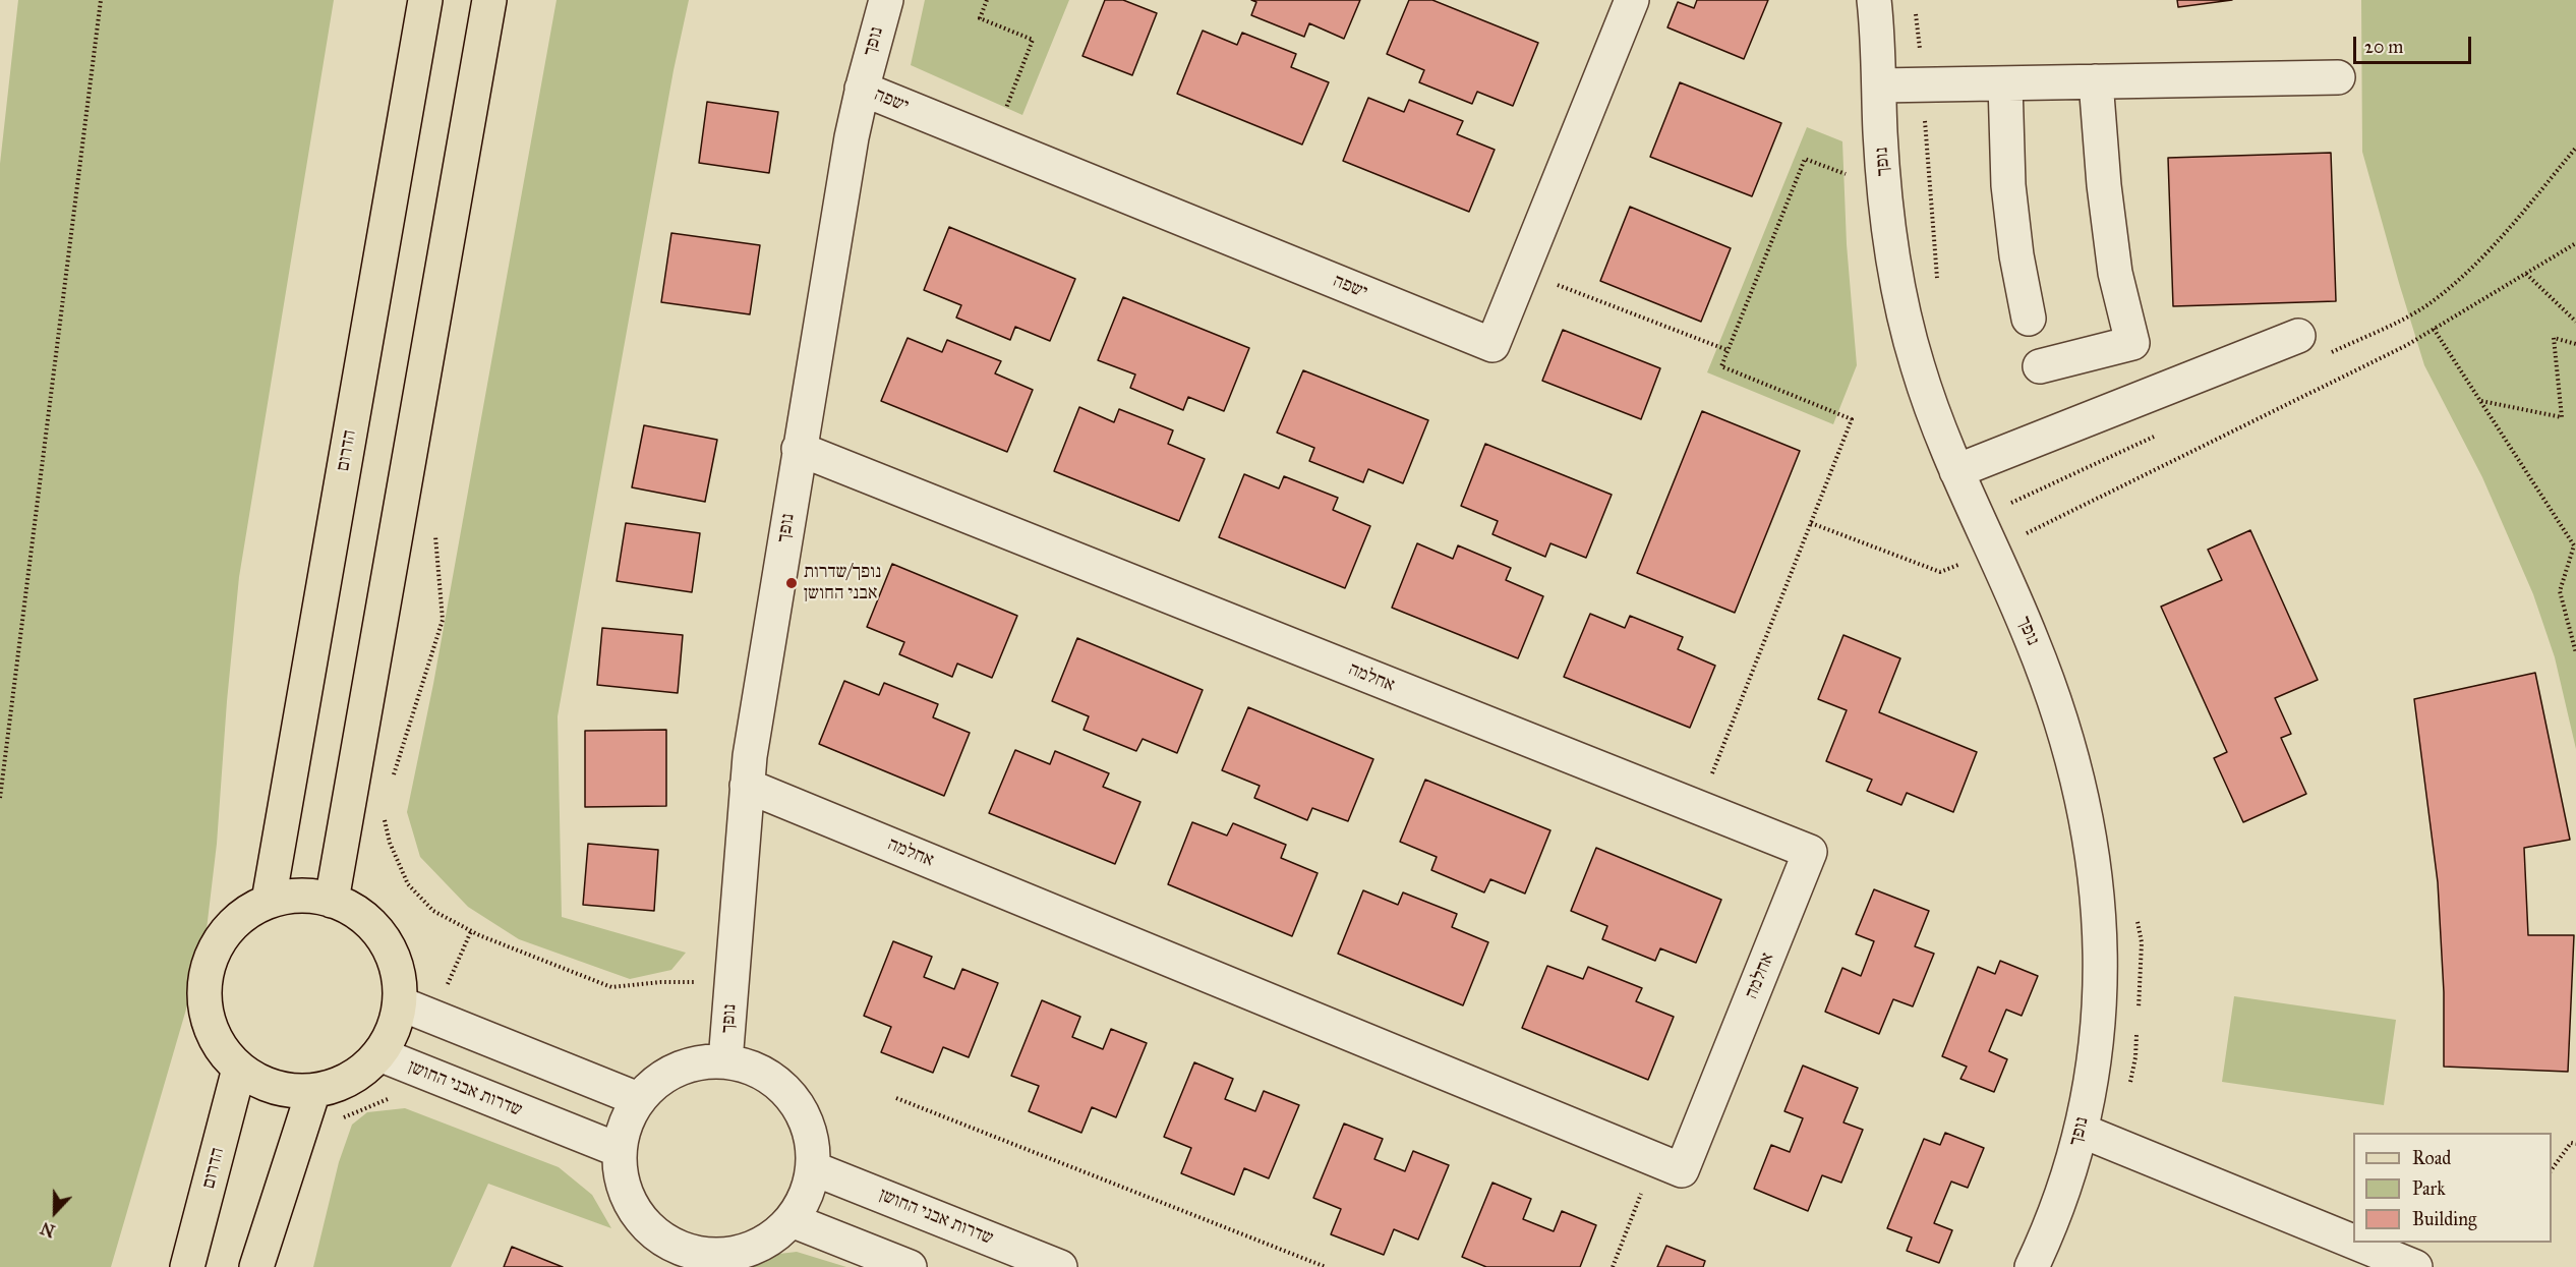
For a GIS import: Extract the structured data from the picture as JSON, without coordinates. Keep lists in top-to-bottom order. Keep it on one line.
{"streets":{"main road":["הדרום"],"street":["נופך","ישפה","אחלמה","שדרות אבני החושן"]},"crossings":[["נופך","ישפה"],["נופך","אחלמה"],["נופך","שדרות אבני החושן"],["הדרום","שדרות אבני החושן"]],"places":["נופך/שדרות אבני החושן"],"legend":["Road","Park","Building"],"scale_bar":"20 m","north":"bottom"}
